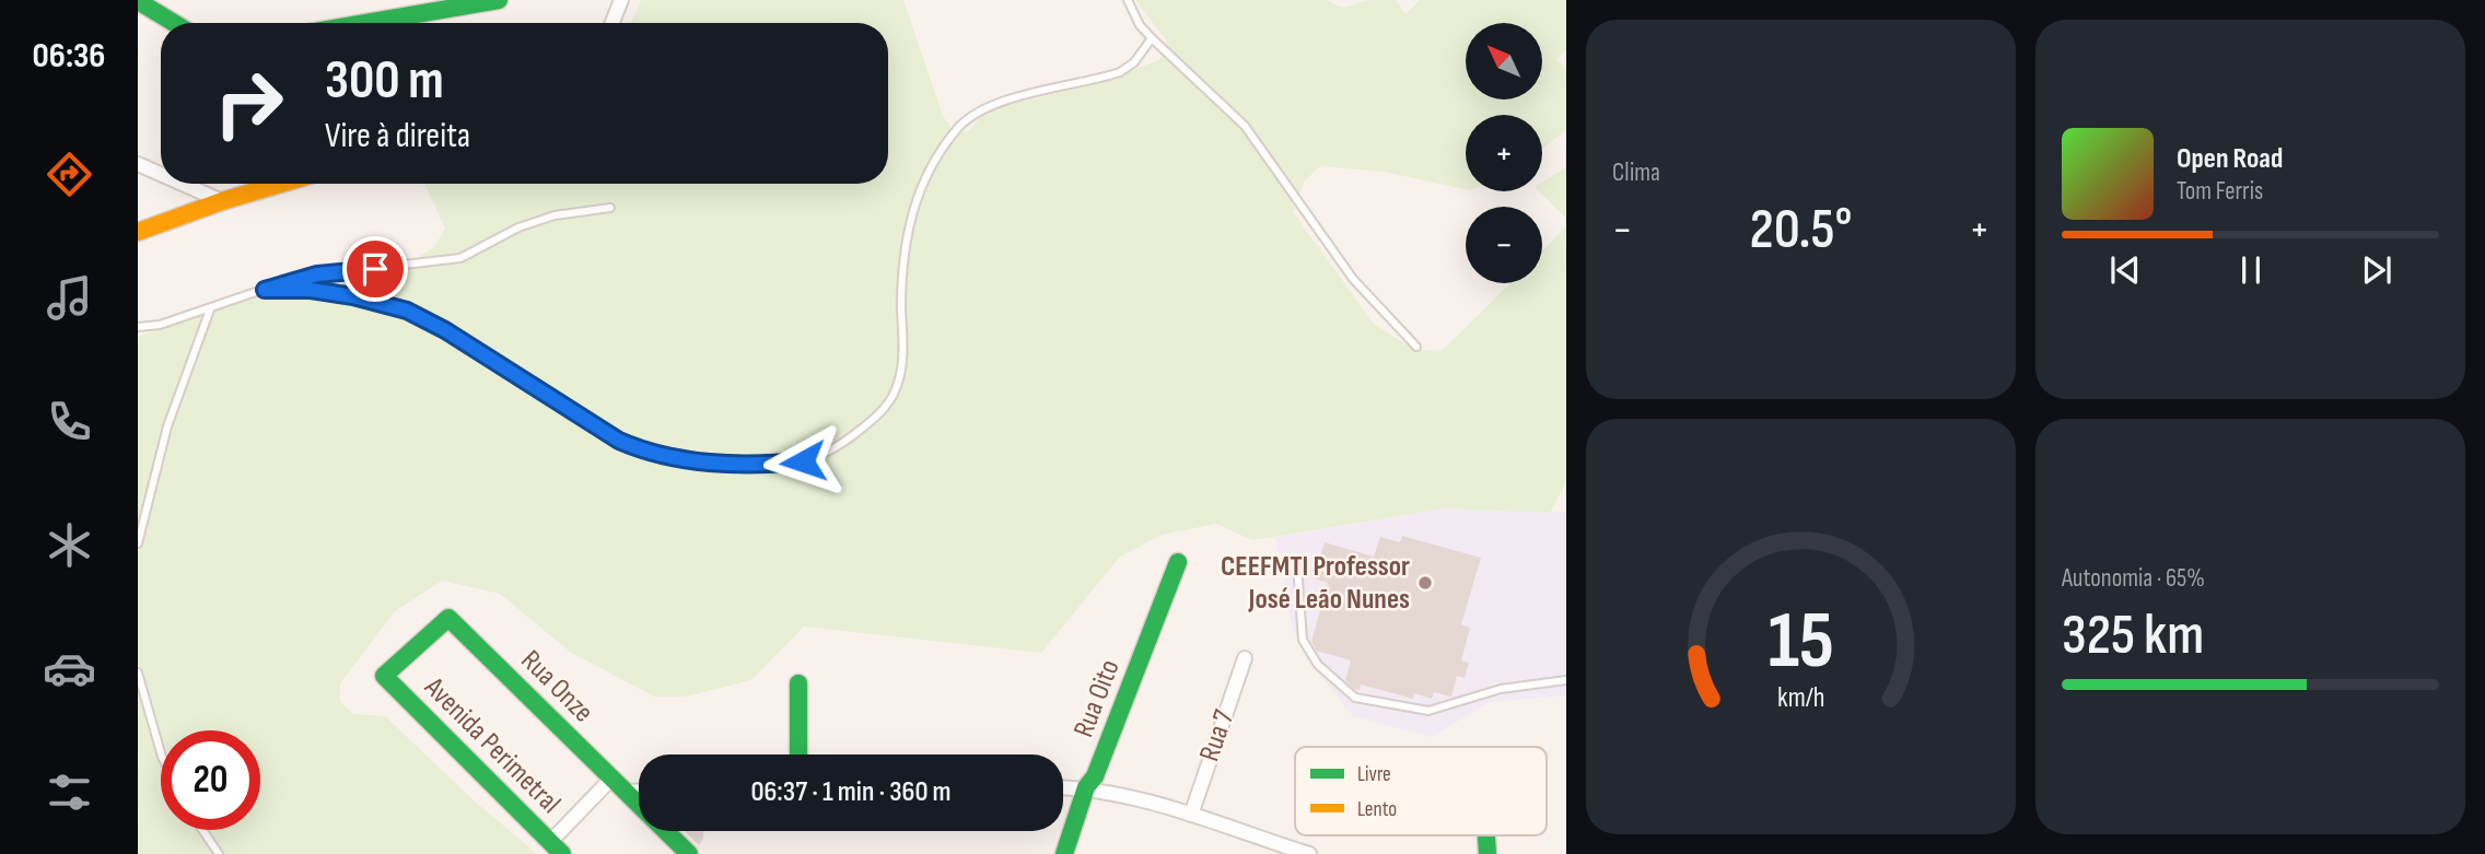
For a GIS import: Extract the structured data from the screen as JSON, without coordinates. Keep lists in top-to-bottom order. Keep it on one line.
{"streets":{"street":["Rua Onze","Rua Oito","Rua 7","Avenida Perimetral"]},"crossings":[["Rua Onze","Avenida Perimetral"]],"places":["CEEFMTI Professor José Leão Nunes"],"legend":["Livre","Lento"],"north":"top left","page":{"tabs":"06:36","tile":["Clima",["Autonomia · 65%","325 km"]],"map_buttons":["+","−"],"turn":["300 m","Vire à direita"],"song":["Open Road","Tom Ferris"],"heat":["−","20.5°","+"],"limit":"20","trip":"06:37 · 1 min · 360 m","gauge":["15","km/h"]}}
